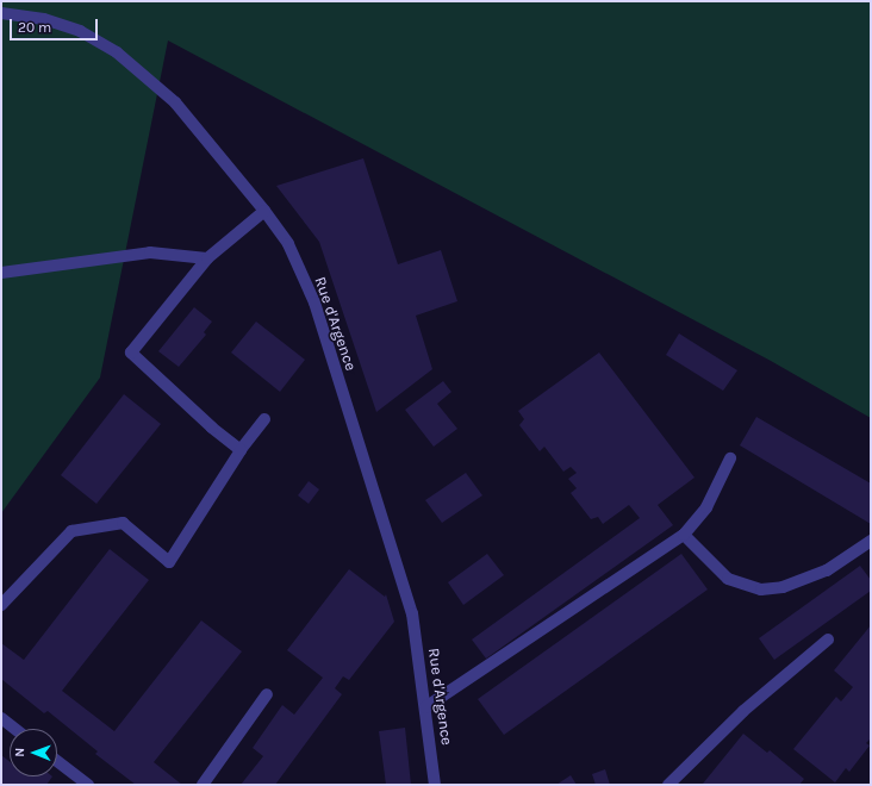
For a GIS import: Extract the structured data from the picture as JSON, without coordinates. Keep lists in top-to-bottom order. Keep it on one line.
{"streets":{"street":["Rue d'Argence"]},"scale_bar":"20 m","north":"left"}
